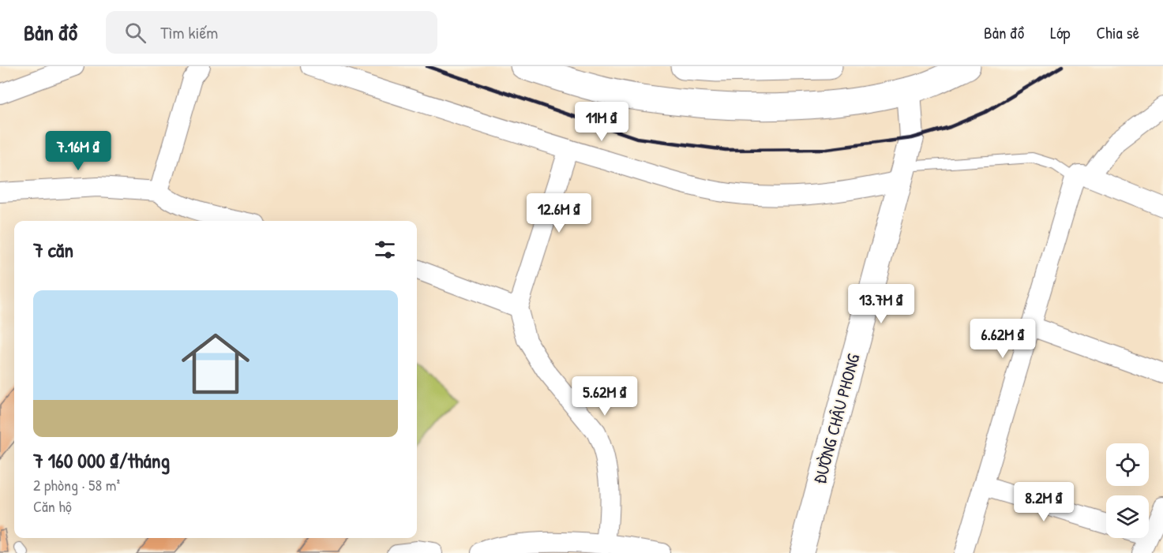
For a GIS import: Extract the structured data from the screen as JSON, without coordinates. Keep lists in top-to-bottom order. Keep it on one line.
{"streets":{"street":["ĐƯỜNG CHÂU PHONG"]},"page":{"header":"Bản đồ","search":"Tìm kiếm","nav":["Bản đồ","Lớp","Chia sẻ"],"price":["11M ₫","7.16M ₫","12.6M ₫","13.7M ₫","6.62M ₫","5.62M ₫","8.2M ₫"],"heading":"7 căn","list":[{"name":"7 160 000 ₫/tháng","note":"2 phòng · 58 m² · Căn hộ"}]}}
